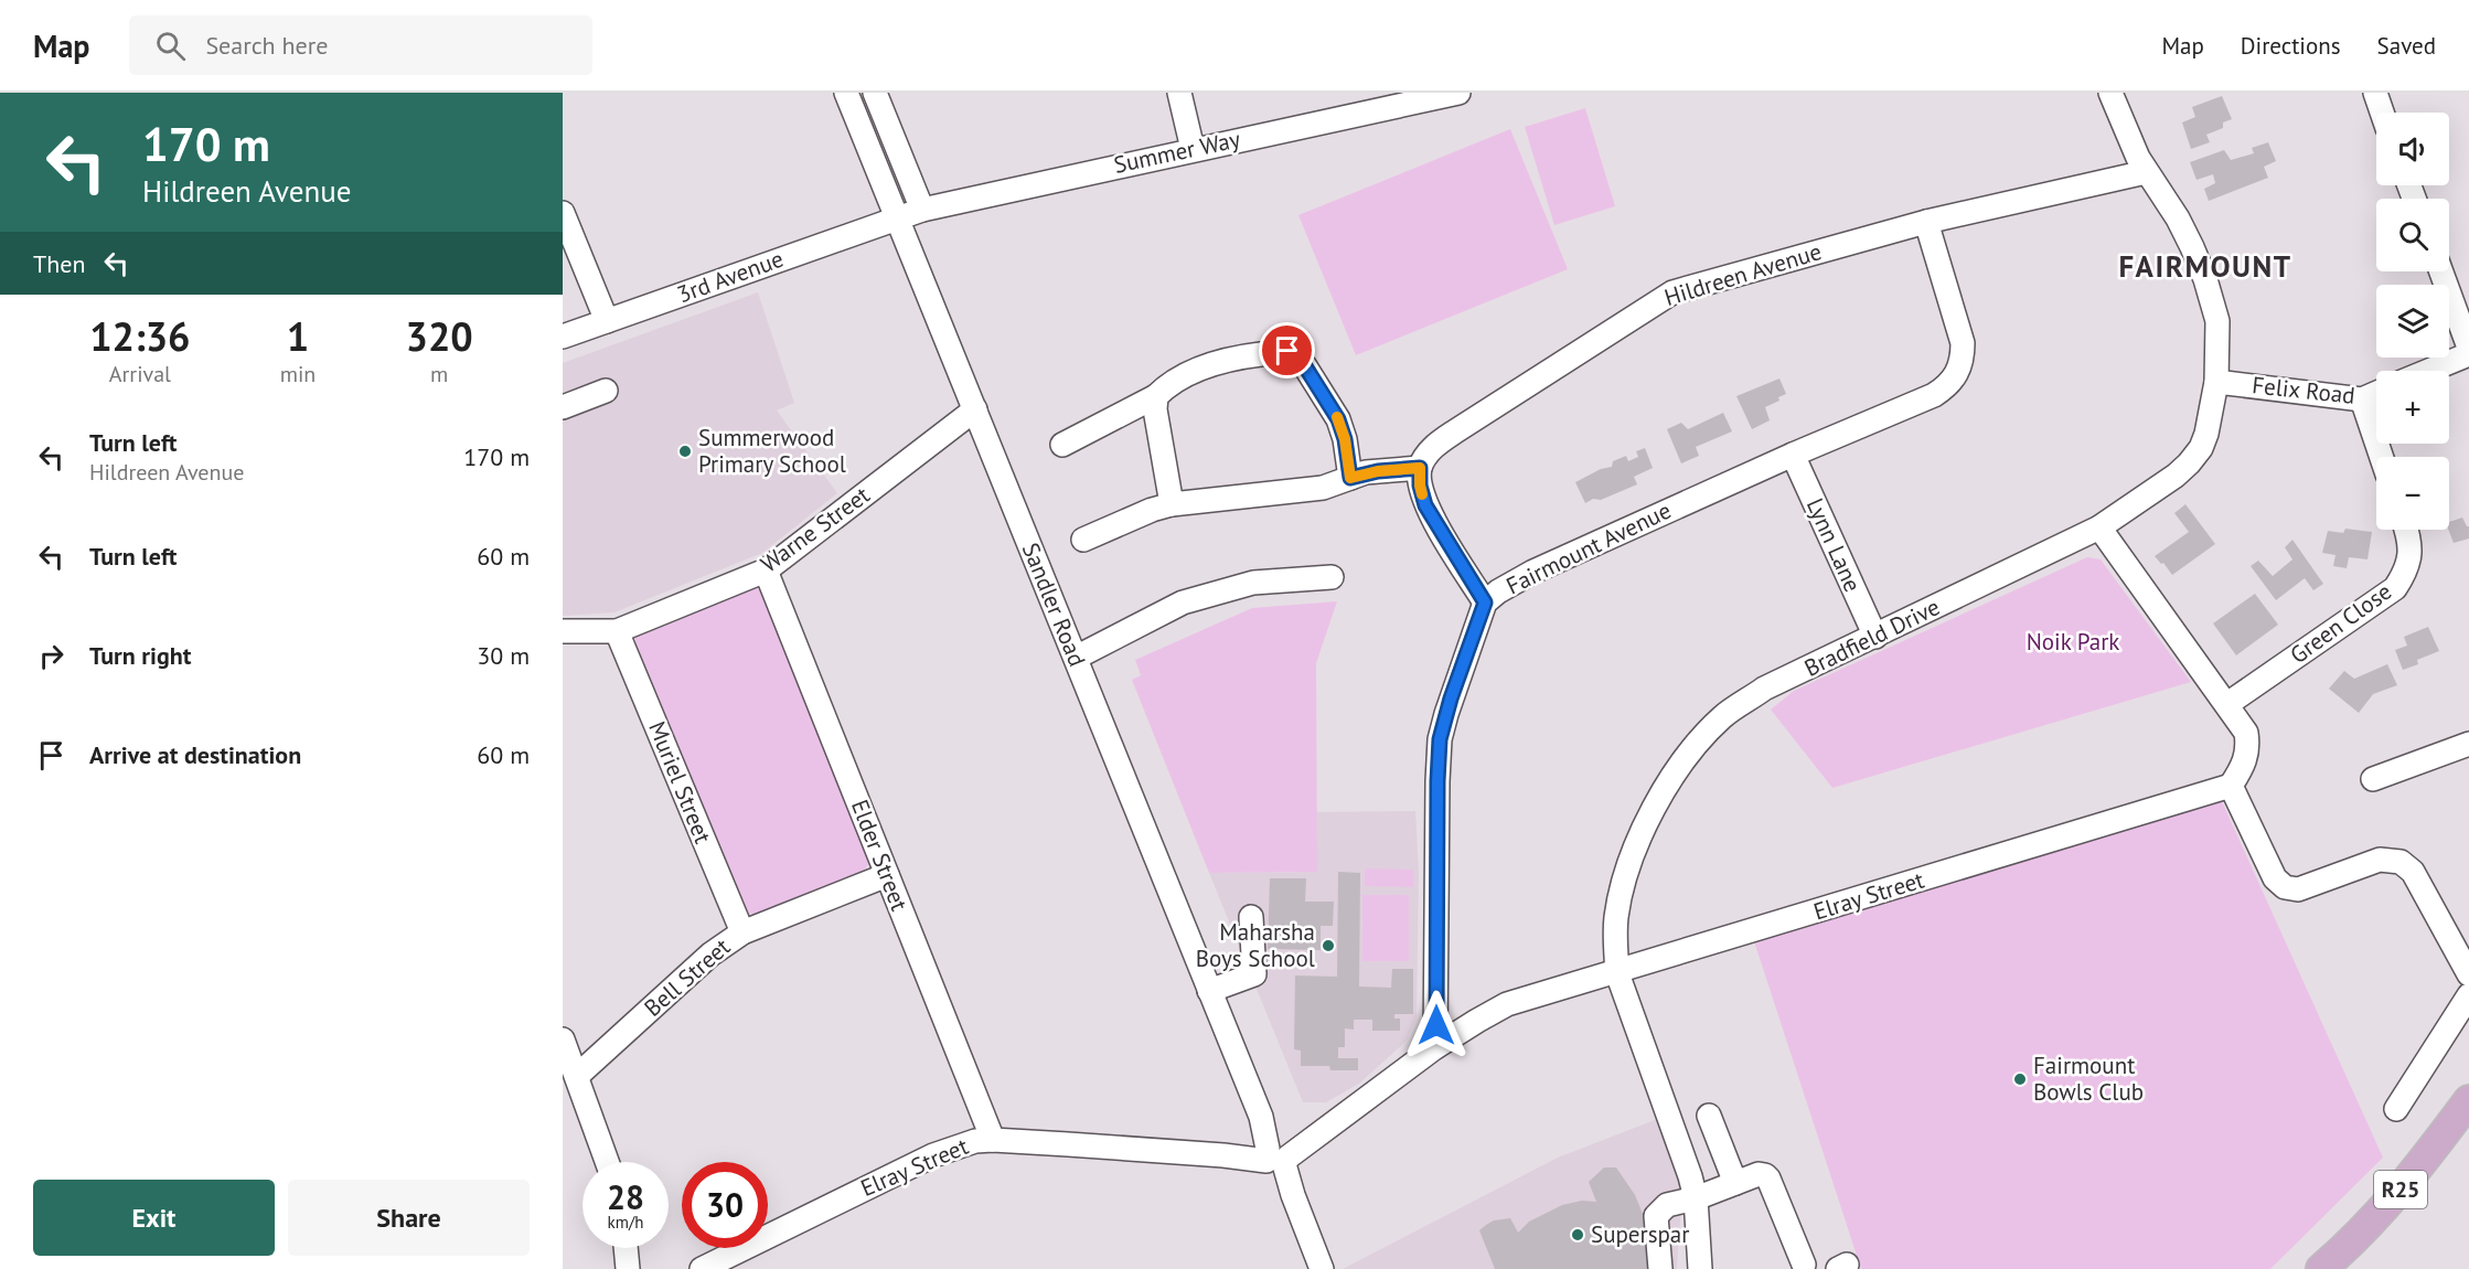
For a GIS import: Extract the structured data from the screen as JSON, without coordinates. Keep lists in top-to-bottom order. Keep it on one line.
{"streets":{"main road":["R25"],"street":["Summer Way","Hildreen Avenue","3rd Avenue","Felix Road","Warne Street","Lynn Lane","Fairmount Avenue","Sandler Road","Green Close","Bradfield Drive","Muriel Street","Elder Street","Elray Street","Bell Street"]},"crossings":[["Summer Way","3rd Avenue"],["Summer Way","Sandler Road"],["Hildreen Avenue","Fairmount Avenue"],["Hildreen Avenue","Bradfield Drive"],["3rd Avenue","Sandler Road"],["Felix Road","Bradfield Drive"],["Warne Street","Sandler Road"],["Warne Street","Muriel Street"],["Warne Street","Elder Street"],["Lynn Lane","Fairmount Avenue"],["Lynn Lane","Bradfield Drive"],["Fairmount Avenue","Elray Street"],["Sandler Road","Elray Street"],["Bradfield Drive","Elray Street"],["Muriel Street","Bell Street"],["Elder Street","Elray Street"],["Elder Street","Bell Street"]],"districts":["FAIRMOUNT"],"parks":["Noik Park"],"places":["Summerwood Primary School","Maharsha Boys School","Fairmount Bowls Club","Superspar"],"page":{"header":"Map","search":"Search here","nav":["Map","Directions","Saved"],"turn":["170 m","Hildreen Avenue"],"map_buttons":["+","−"],"then":"Then","eta":["12:36","Arrival","1","min","320","m"],"list":[{"name":"Turn left","note":"Hildreen Avenue","value":"170 m"},{"name":"Turn left","value":"60 m"},{"name":"Turn right","value":"30 m"},{"name":"Arrive at destination","value":"60 m"}],"speed":"28 km/h","limit":"30","buttons":["Exit","Share"]}}
